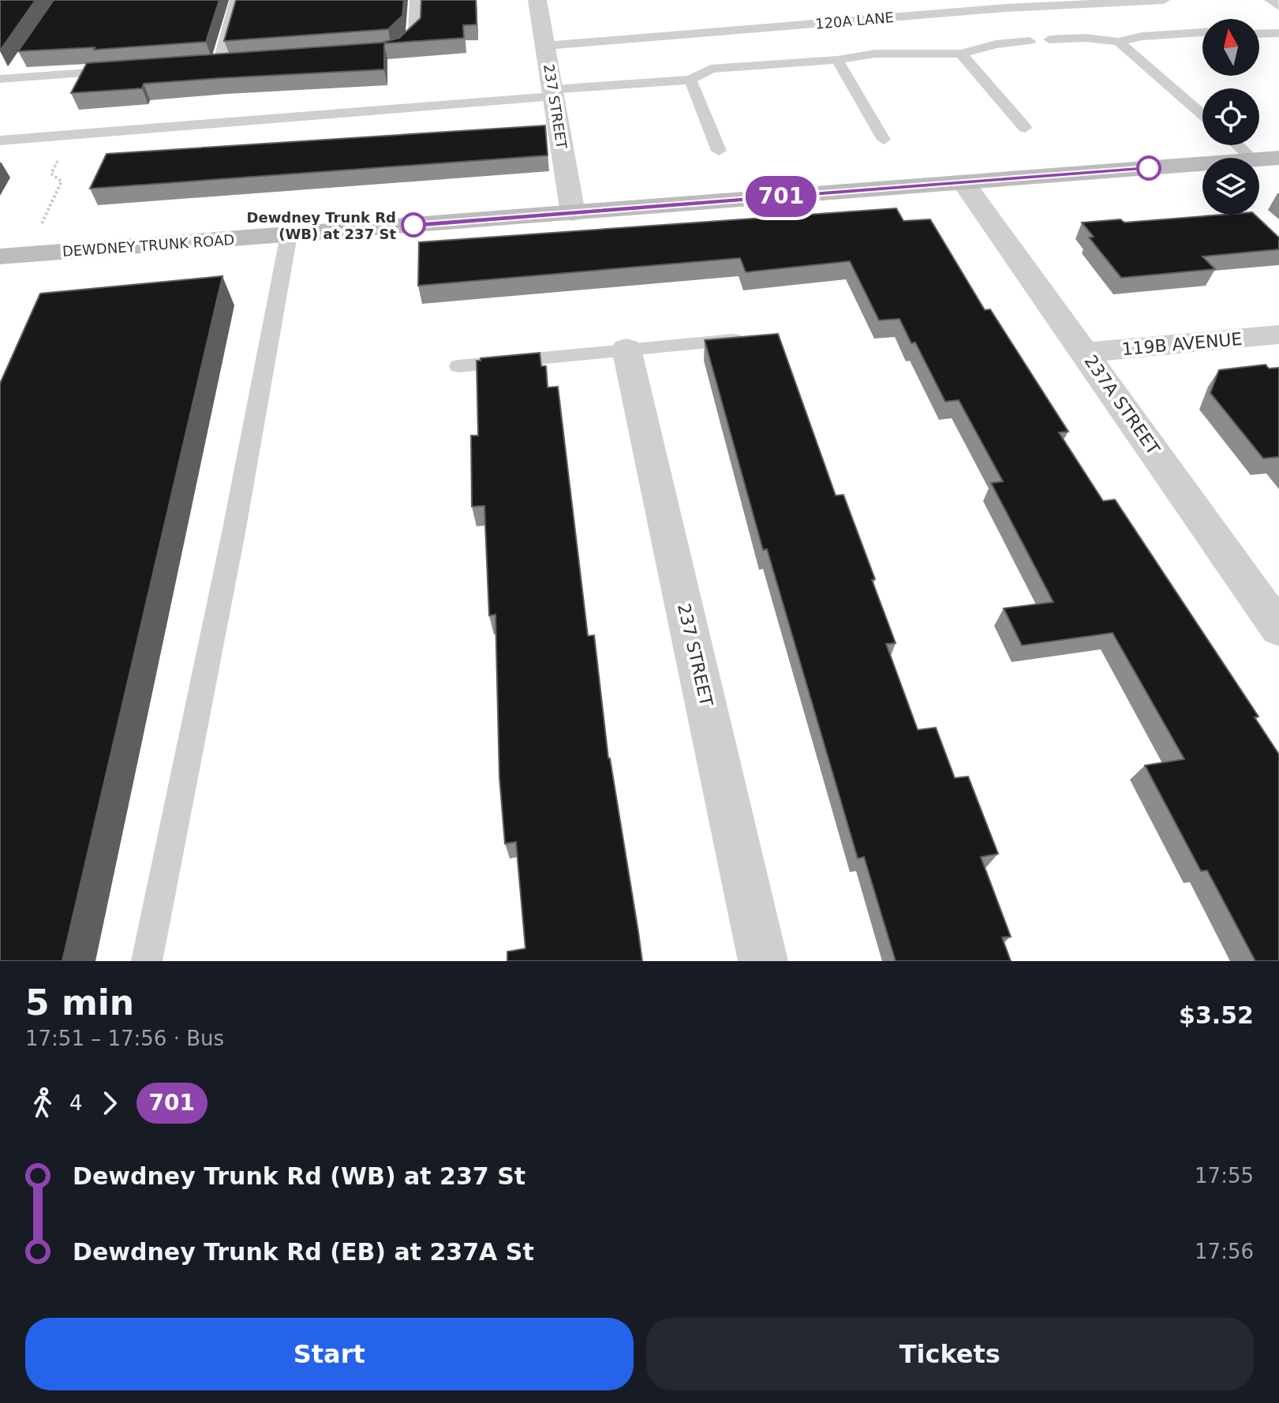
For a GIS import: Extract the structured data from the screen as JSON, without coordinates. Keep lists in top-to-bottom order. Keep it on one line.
{"streets":{"main road":["DEWDNEY TRUNK ROAD"],"street":["237 STREET","119B AVENUE","237A STREET"],"lane":["120A LANE"]},"crossings":[["120A LANE","237 STREET"],["237 STREET","DEWDNEY TRUNK ROAD"],["DEWDNEY TRUNK ROAD","237A STREET"],["119B AVENUE","237A STREET"]],"places":["Dewdney Trunk Rd (WB) at 237 St"],"lines":["bus line 701"],"north":"top","page":{"on_map":"701","heading":["5 min","17:51 – 17:56 · Bus","$3.52"],"legs":["4","701"],"list":[{"name":"Dewdney Trunk Rd (WB) at 237 St","value":"17:55"},{"name":"Dewdney Trunk Rd (EB) at 237A St","value":"17:56"}],"buttons":["Start","Tickets"]}}
